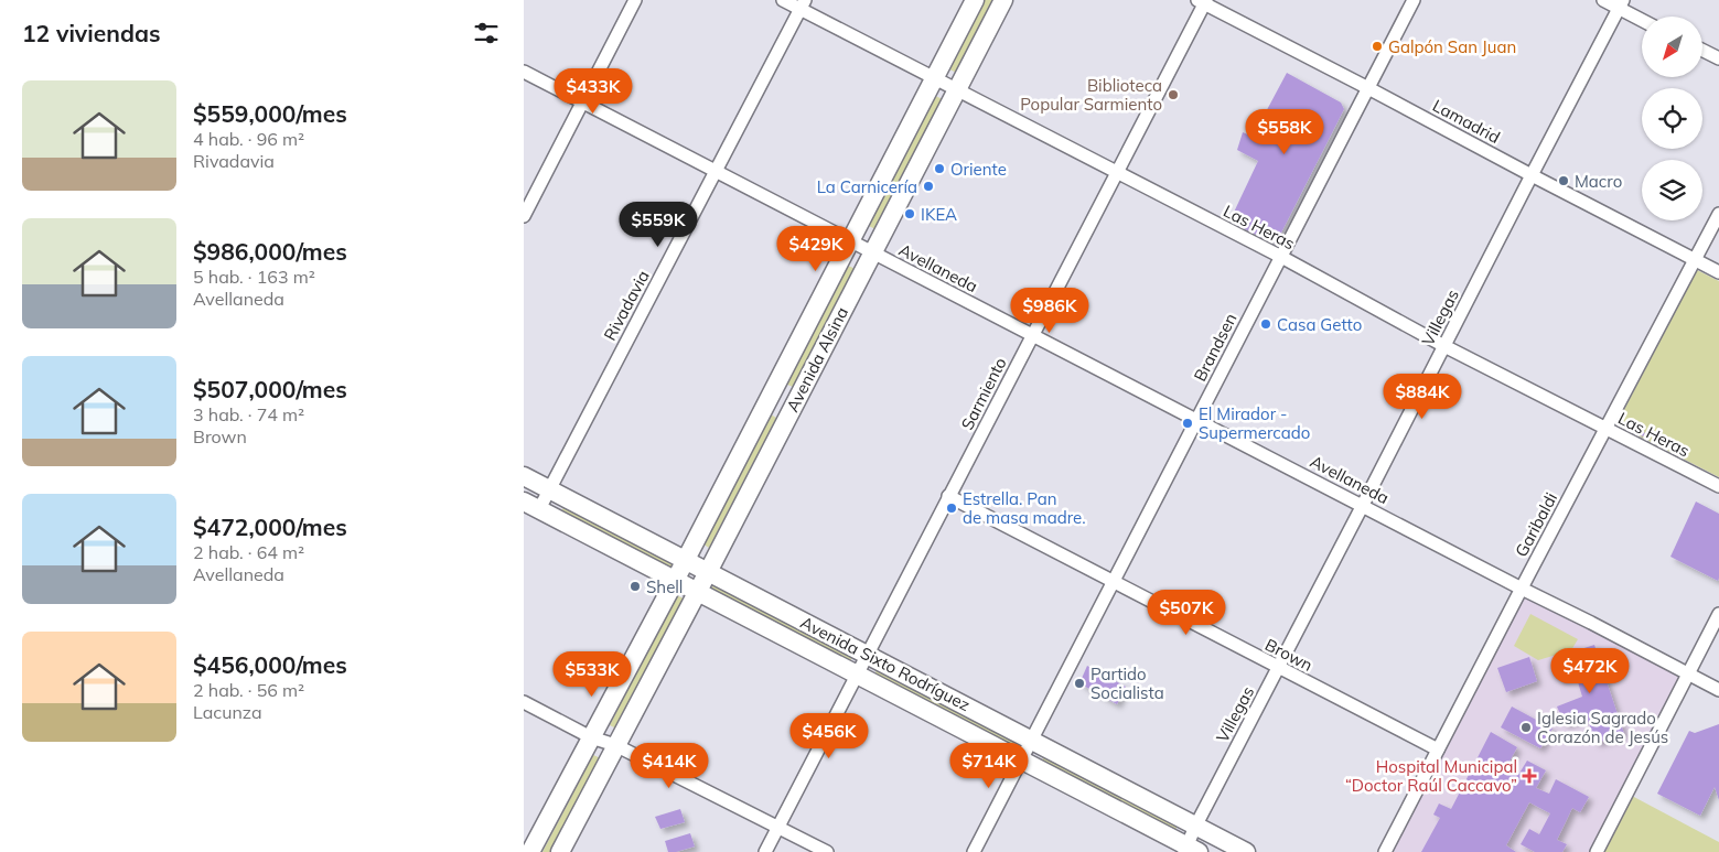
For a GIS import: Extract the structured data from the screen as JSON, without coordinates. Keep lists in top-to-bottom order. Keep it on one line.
{"streets":{"main road":["Avenida Alsina","Avenida Sixto Rodríguez"],"street":["Lamadrid","Las Heras","Avellaneda","Rivadavia","Villegas","Brandsen","Sarmiento","Garibaldi","Brown"]},"crossings":[["Lamadrid","Villegas"],["Lamadrid","Brandsen"],["Lamadrid","Sarmiento"],["Lamadrid","Garibaldi"],["Las Heras","Rivadavia"],["Las Heras","Villegas"],["Las Heras","Brandsen"],["Las Heras","Avenida Alsina"],["Las Heras","Sarmiento"],["Las Heras","Garibaldi"],["Avellaneda","Rivadavia"],["Avellaneda","Villegas"],["Avellaneda","Brandsen"],["Avellaneda","Avenida Alsina"],["Avellaneda","Sarmiento"],["Avellaneda","Garibaldi"],["Rivadavia","Avenida Sixto Rodríguez"],["Villegas","Brown"],["Villegas","Avenida Sixto Rodríguez"],["Brandsen","Brown"],["Brandsen","Avenida Sixto Rodríguez"],["Avenida Alsina","Avenida Sixto Rodríguez"],["Sarmiento","Brown"],["Sarmiento","Avenida Sixto Rodríguez"],["Garibaldi","Brown"]],"places":{"other":["Galpón San Juan","Biblioteca Popular Sarmiento","Oriente","Macro","La Carnicería","IKEA","Casa Getto","El Mirador - Supermercado","Estrella. Pan de masa madre.","Shell","Partido Socialista","Iglesia Sagrado Corazón de Jesús"],"health":["Hospital Municipal “Doctor Raúl Caccavo”"]},"north":"bottom left","page":{"heading":"12 viviendas","list":[{"name":"$559,000/mes","note":"4 hab. · 96 m² · Rivadavia"},{"name":"$986,000/mes","note":"5 hab. · 163 m² · Avellaneda"},{"name":"$507,000/mes","note":"3 hab. · 74 m² · Brown"},{"name":"$472,000/mes","note":"2 hab. · 64 m² · Avellaneda"},{"name":"$456,000/mes","note":"2 hab. · 56 m² · Lacunza"}],"price":["$433K","$558K","$559K","$429K","$986K","$884K","$507K","$472K","$533K","$456K","$414K","$714K"]}}
